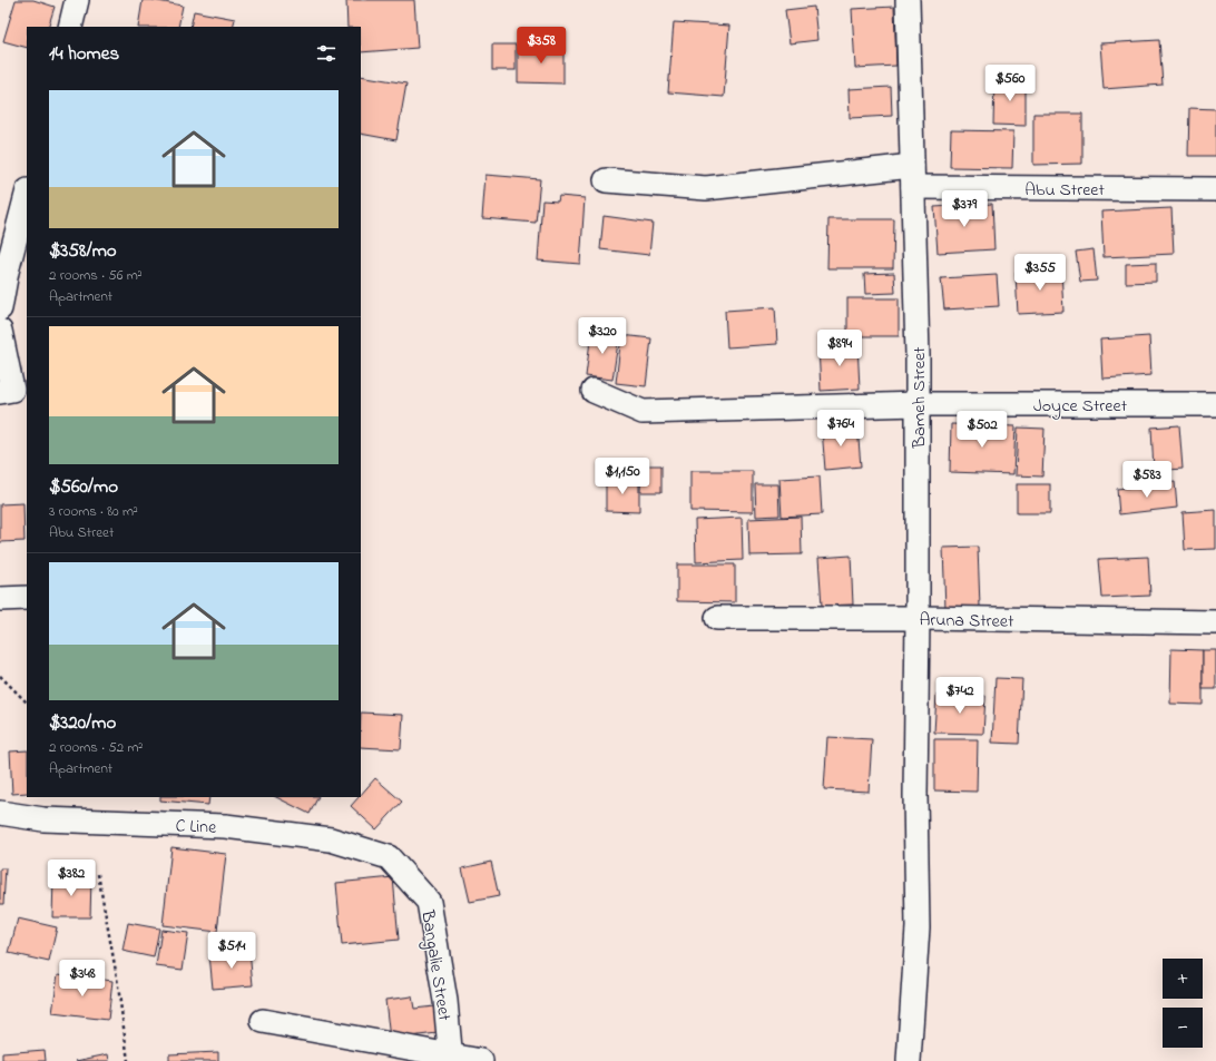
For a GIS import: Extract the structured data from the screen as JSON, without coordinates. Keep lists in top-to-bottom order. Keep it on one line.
{"streets":{"street":["Abu Street","Bameh Street","Joyce Street","Aruna Street","C Line","Bangalie Street"]},"crossings":[["Abu Street","Bameh Street"],["Bameh Street","Joyce Street"],["Bameh Street","Aruna Street"],["C Line","Bangalie Street"]],"page":{"price":["$358","$560","$379","$355","$320","$894","$764","$502","$1,150","$583","$742","$382","$514","$348"],"heading":"14 homes","list":[{"name":"$358/mo","note":"2 rooms · 56 m² · Apartment"},{"name":"$560/mo","note":"3 rooms · 80 m² · Abu Street"},{"name":"$320/mo","note":"2 rooms · 52 m² · Apartment"}],"map_buttons":["+","−"]}}
